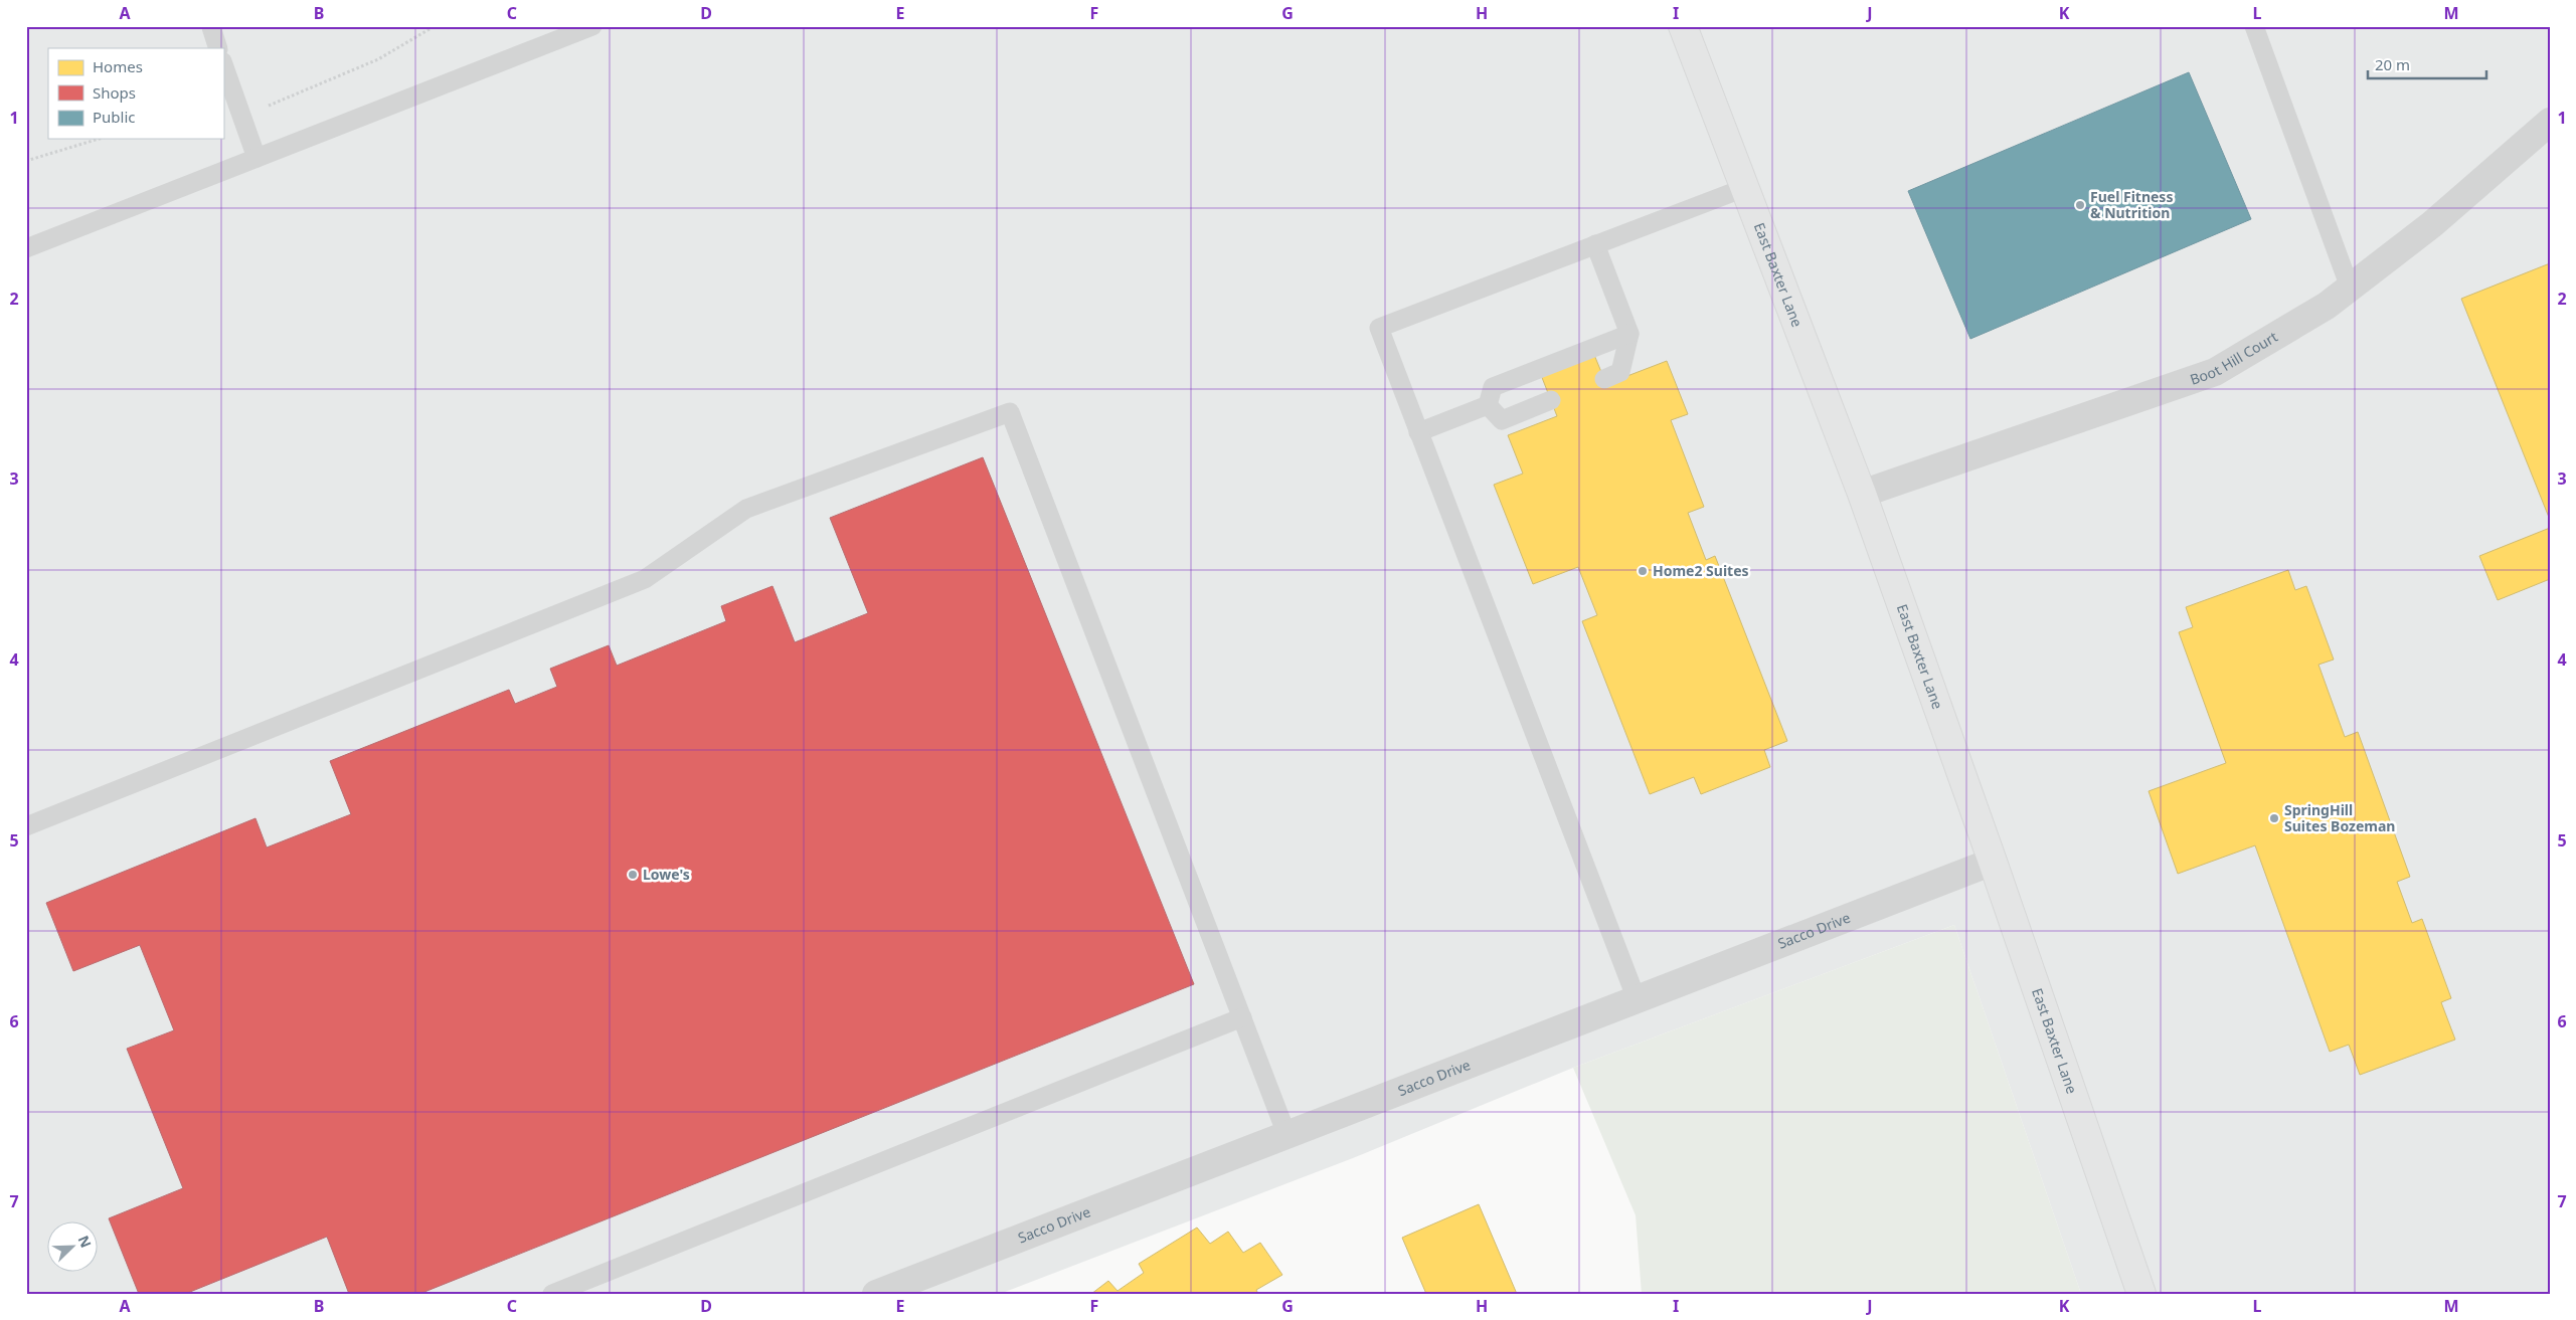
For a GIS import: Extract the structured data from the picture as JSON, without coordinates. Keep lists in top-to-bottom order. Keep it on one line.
{"streets":{"main road":["East Baxter Lane"],"street":["Boot Hill Court","Sacco Drive"]},"crossings":[["East Baxter Lane","Boot Hill Court"],["East Baxter Lane","Sacco Drive"]],"places":["Fuel Fitness & Nutrition","Home2 Suites","SpringHill Suites Bozeman","Lowe's"],"legend":["Homes","Shops","Public"],"scale_bar":"20 m","north":"top right","grid":{"columns":["A","B","C","D","E","F","G","H","I","J","K","L","M"],"rows":["1","2","3","4","5","6","7"]}}
